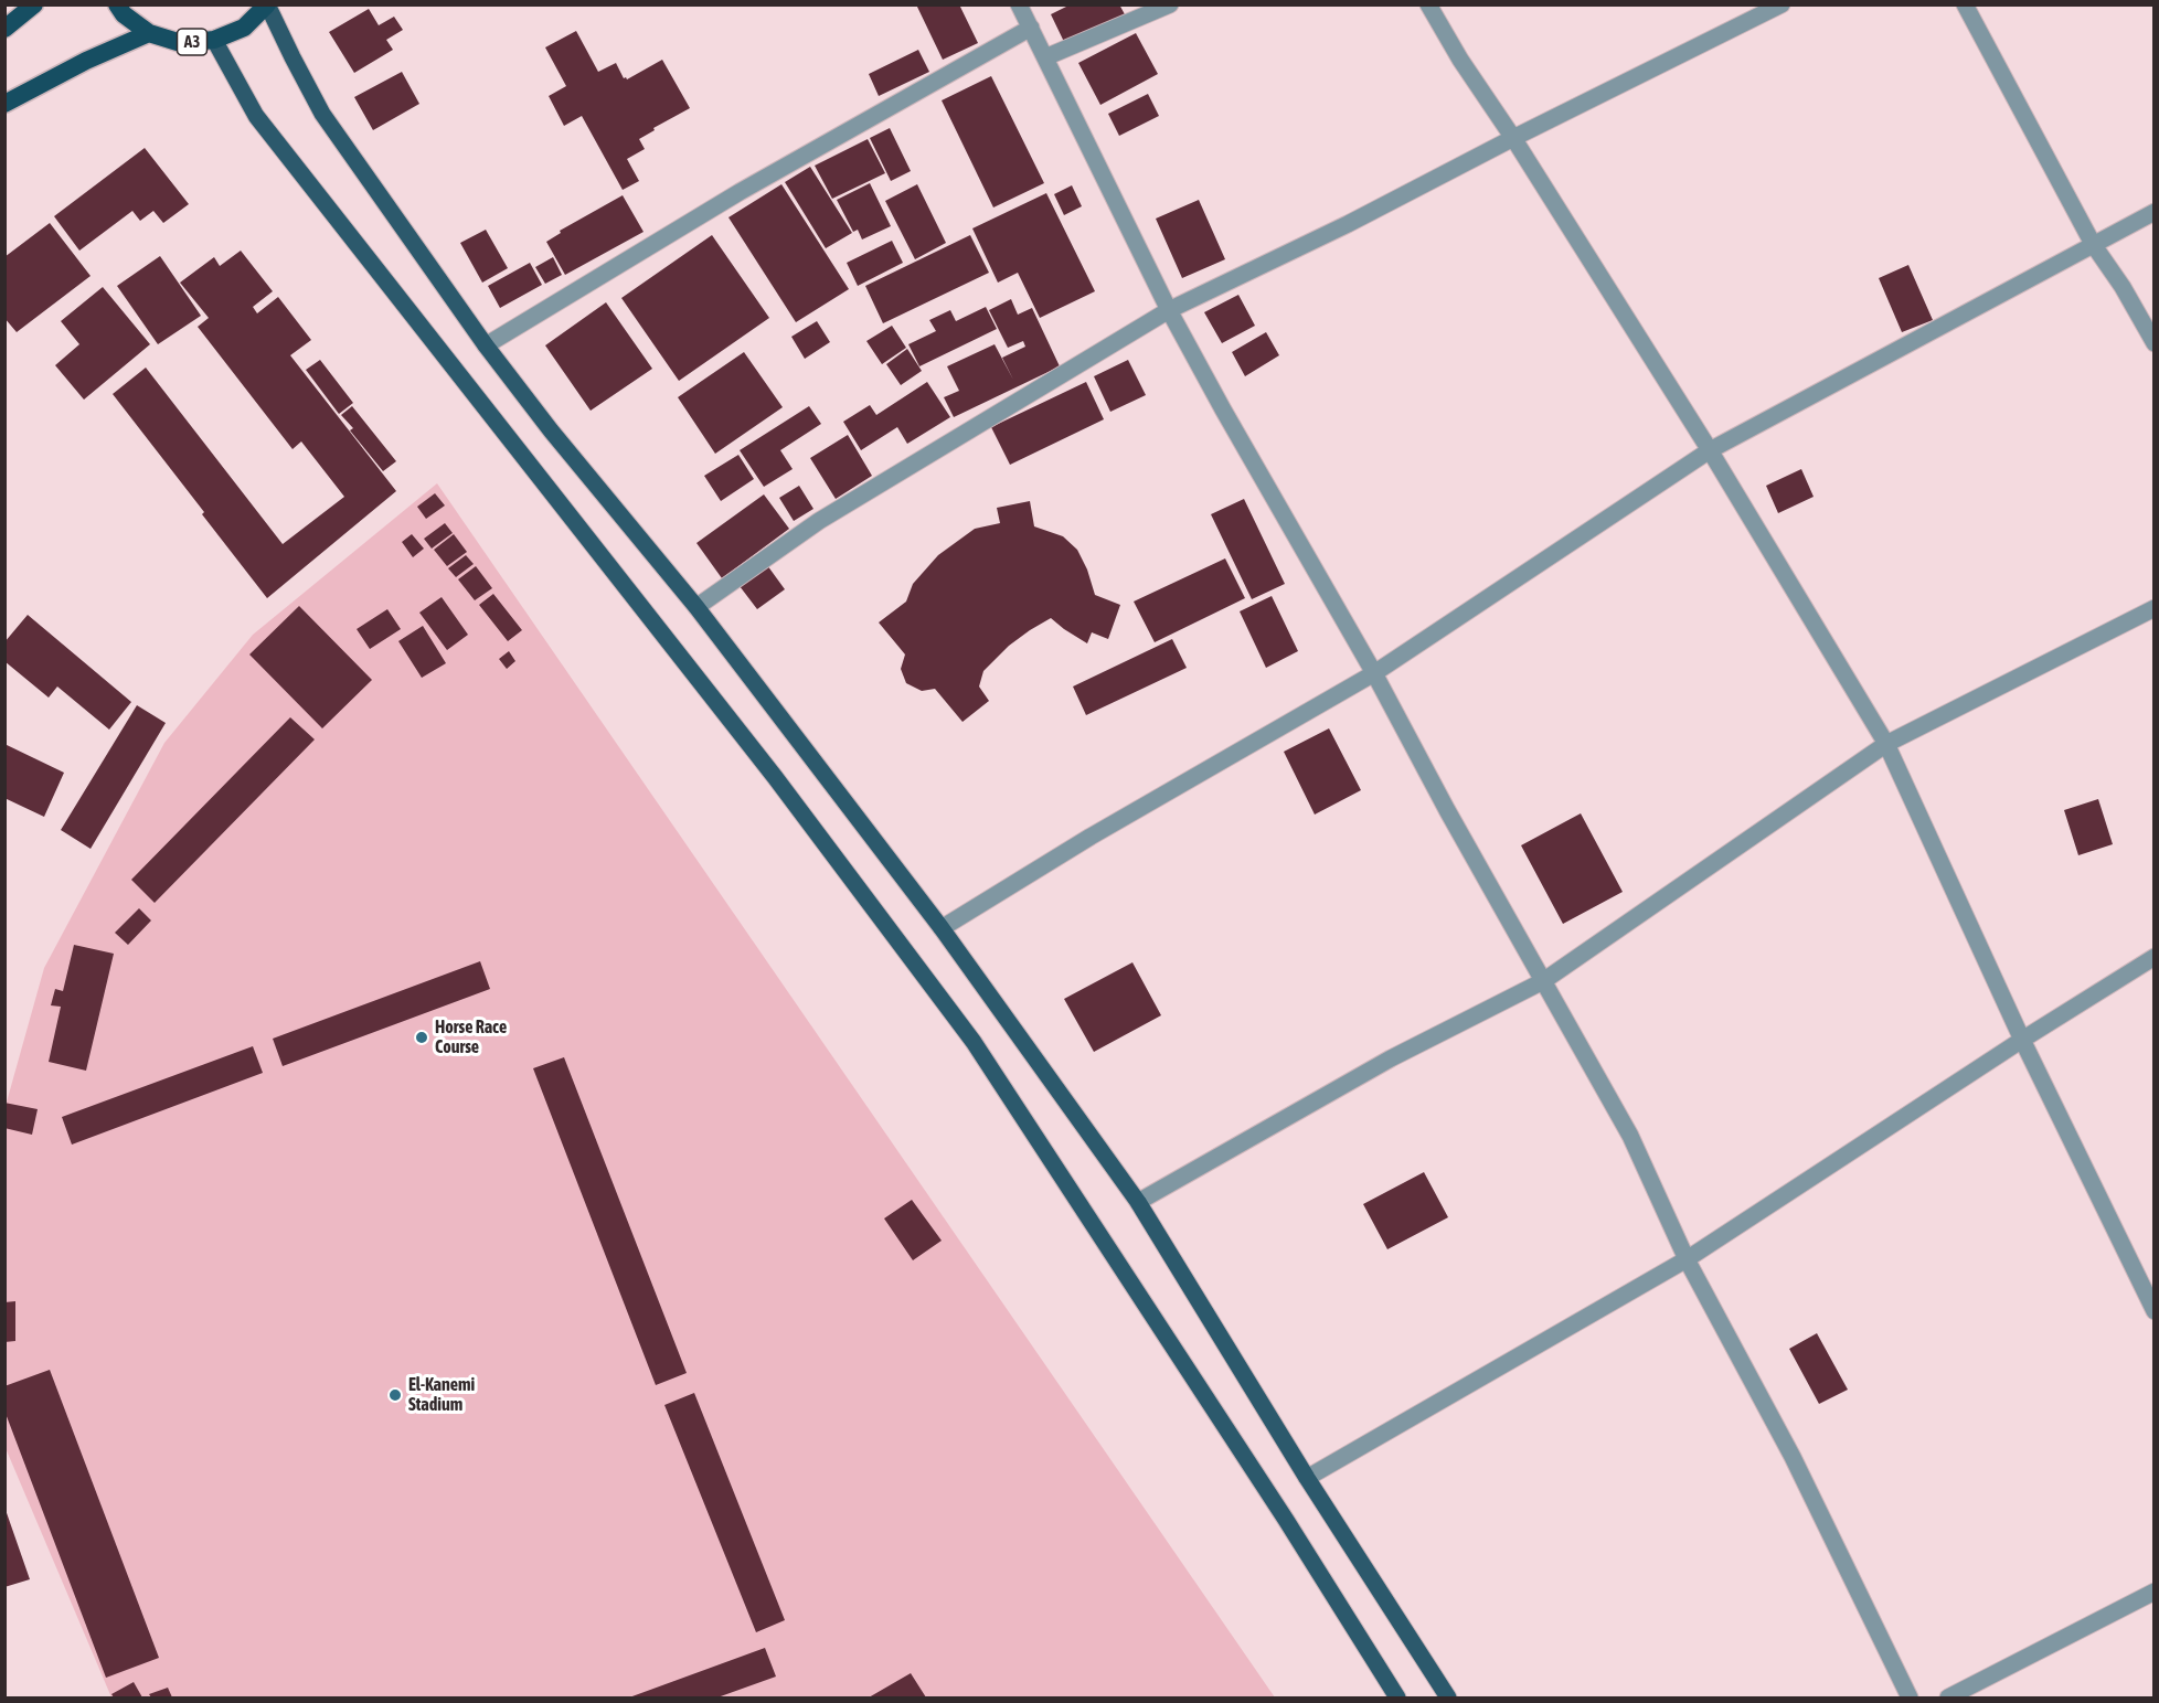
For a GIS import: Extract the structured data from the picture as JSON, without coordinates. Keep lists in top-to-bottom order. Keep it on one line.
{"streets":{"highway":["A3"]},"places":["Horse Race Course","El-Kanemi Stadium"]}
